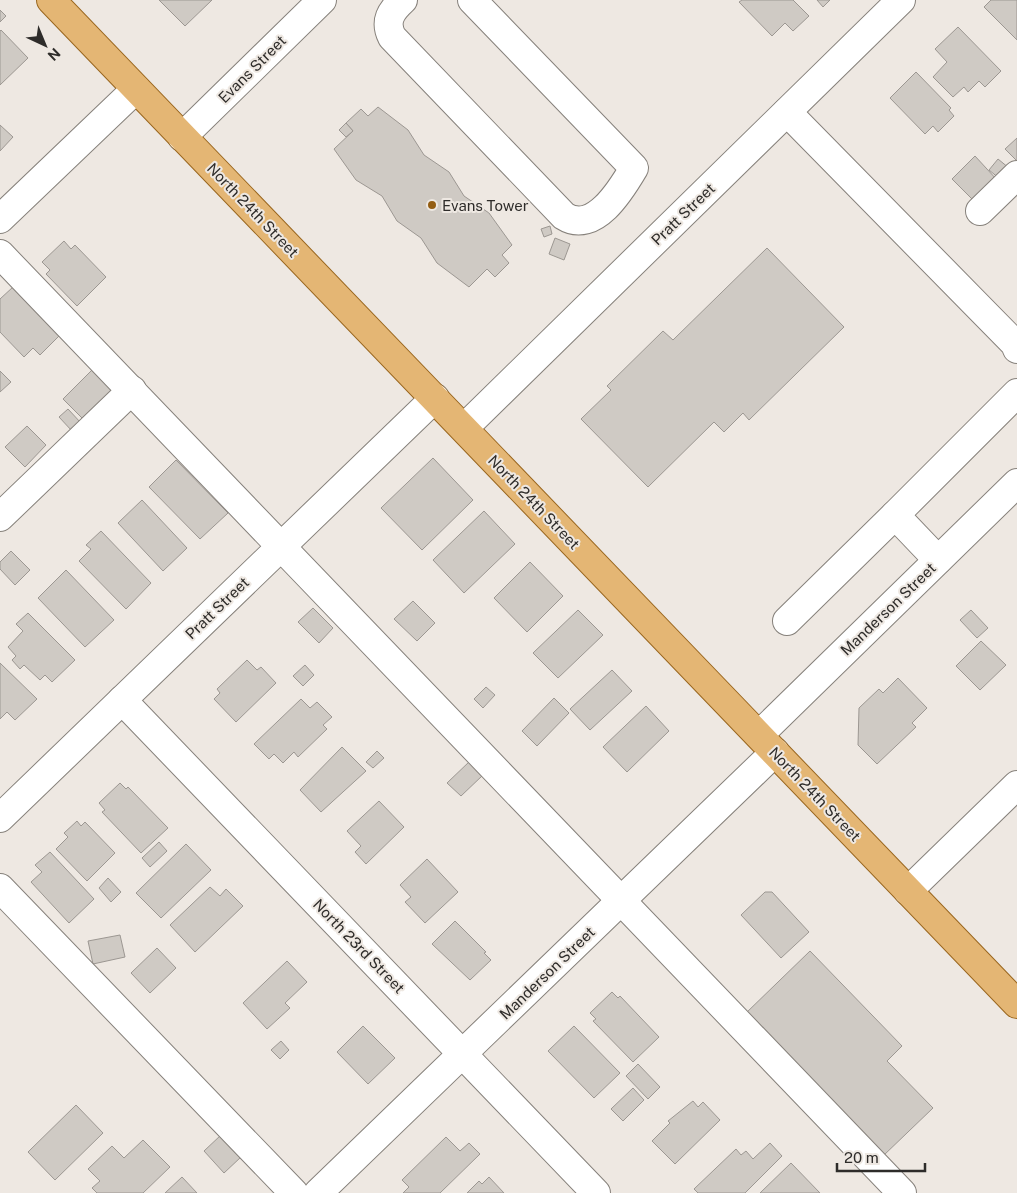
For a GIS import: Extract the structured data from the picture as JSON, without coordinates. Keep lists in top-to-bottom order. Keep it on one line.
{"streets":{"main road":["North 24th Street"],"street":["Evans Street","Pratt Street","Manderson Street","North 23rd Street"]},"crossings":[["Evans Street","North 24th Street"],["North 24th Street","Pratt Street"],["North 24th Street","Manderson Street"],["Pratt Street","North 23rd Street"],["Manderson Street","North 23rd Street"]],"places":["Evans Tower"],"scale_bar":"20 m","north":"bottom right"}
